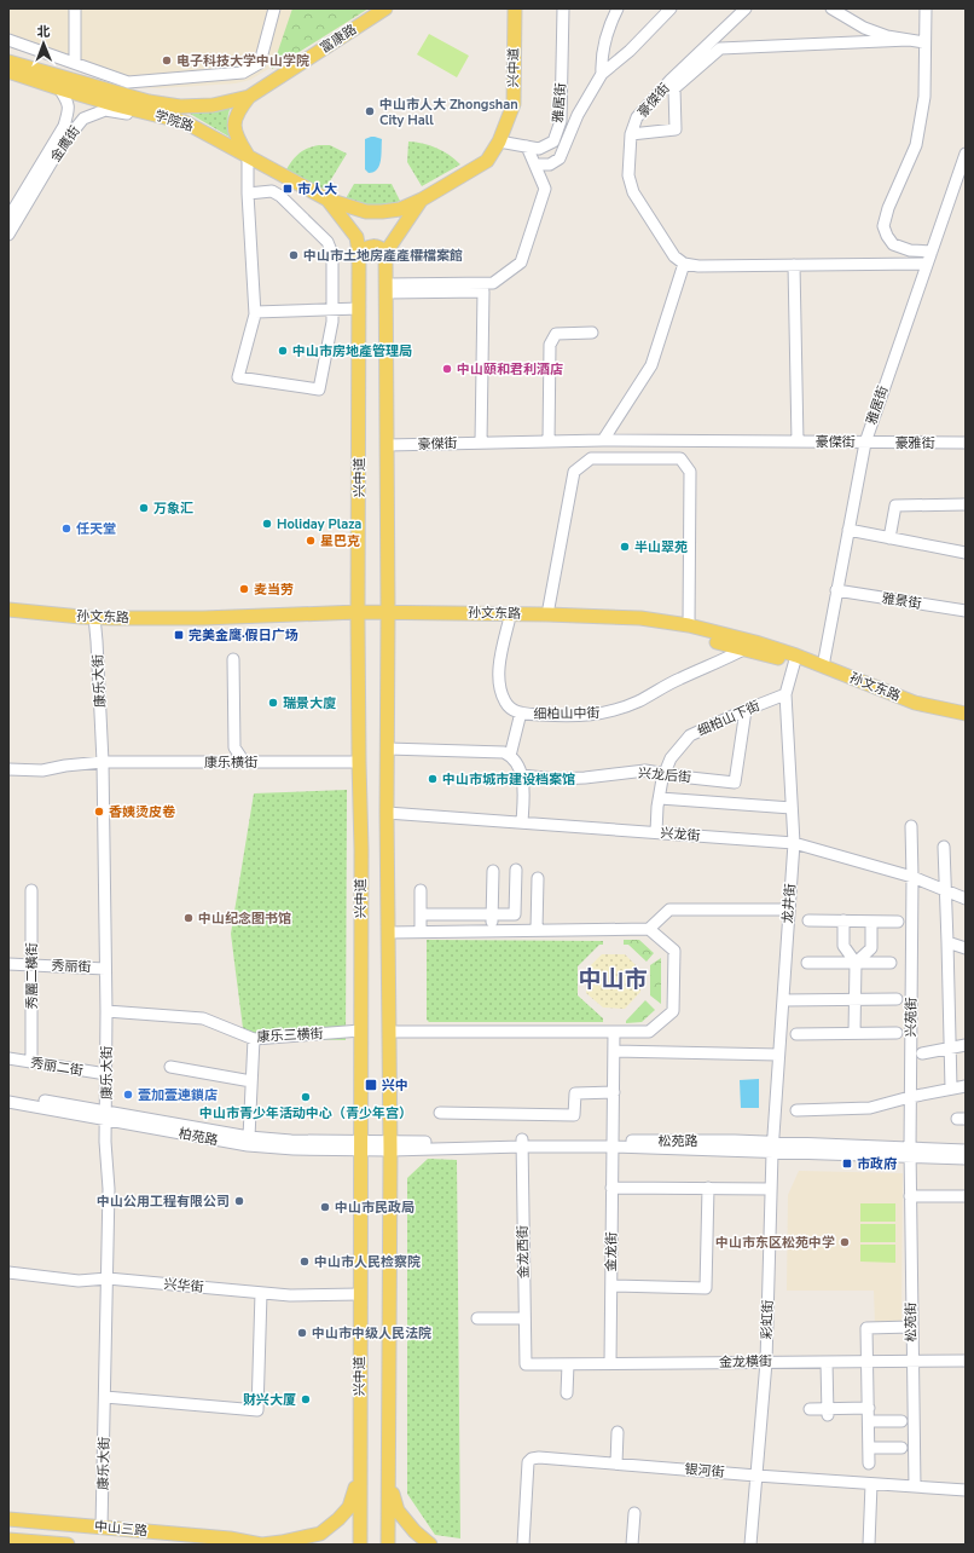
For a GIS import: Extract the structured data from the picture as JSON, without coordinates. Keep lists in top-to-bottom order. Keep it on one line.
{"streets":{"main road":["富康路","兴中道","学院路","孙文东路","中山三路"],"street":["豪傑街","雅居街","金鹰街","豪雅街","雅景街","康乐大街","细柏山中街","细柏山下街","康乐横街","兴龙后街","兴龙街","龙井街","秀丽街","秀麗二橫街","兴苑街","康乐三横街","秀丽二街","柏苑路","松苑路","金龙西街","金龙街","兴华街","彩虹街","松苑街","金龙横街","银河街"]},"crossings":[["富康路","学院路"],["兴中道","豪傑街"],["兴中道","雅居街"],["兴中道","学院路"],["兴中道","孙文东路"],["兴中道","康乐横街"],["兴中道","兴龙街"],["兴中道","康乐三横街"],["兴中道","柏苑路"],["兴中道","松苑路"],["兴中道","兴华街"],["兴中道","中山三路"],["豪傑街","雅居街"],["豪傑街","豪雅街"],["雅居街","豪雅街"],["雅居街","雅景街"],["雅居街","孙文东路"],["学院路","金鹰街"],["孙文东路","康乐大街"],["孙文东路","细柏山中街"],["孙文东路","龙井街"],["康乐大街","康乐横街"],["康乐大街","秀丽街"],["康乐大街","康乐三横街"],["康乐大街","秀丽二街"],["康乐大街","柏苑路"],["康乐大街","兴华街"],["康乐大街","中山三路"],["细柏山下街","兴龙后街"],["细柏山下街","兴龙街"],["细柏山下街","龙井街"],["兴龙街","龙井街"],["兴龙街","兴苑街"],["龙井街","松苑路"],["龙井街","彩虹街"],["秀丽街","秀麗二橫街"],["秀麗二橫街","秀丽二街"],["兴苑街","松苑路"],["兴苑街","松苑街"],["柏苑路","松苑路"],["松苑路","金龙西街"],["松苑路","金龙街"],["松苑路","彩虹街"],["松苑路","松苑街"],["金龙西街","金龙横街"],["金龙街","金龙横街"],["彩虹街","金龙横街"],["彩虹街","银河街"],["松苑街","金龙横街"],["松苑街","银河街"]],"districts":["中山市"],"places":{"other":["电子科技大学中山学院","中山市人大 Zhongshan City Hall","中山市土地房產產權檔案館","中山市房地產管理局","中山頤和君利酒店","万象汇","Holiday Plaza","任天堂","星巴克","半山翠苑","麦当劳","瑞景大廈","中山市城市建设档案馆","香姨烫皮卷","中山纪念图书馆","壹加壹連鎖店","中山市青少年活动中心（青少年宫）","中山公用工程有限公司","中山市民政局","中山市东区松苑中学","中山市人民检察院","中山市中级人民法院","财兴大厦"],"transit":["市人大","完美金鹰·假日广场","兴中","市政府"]},"north":"top"}
